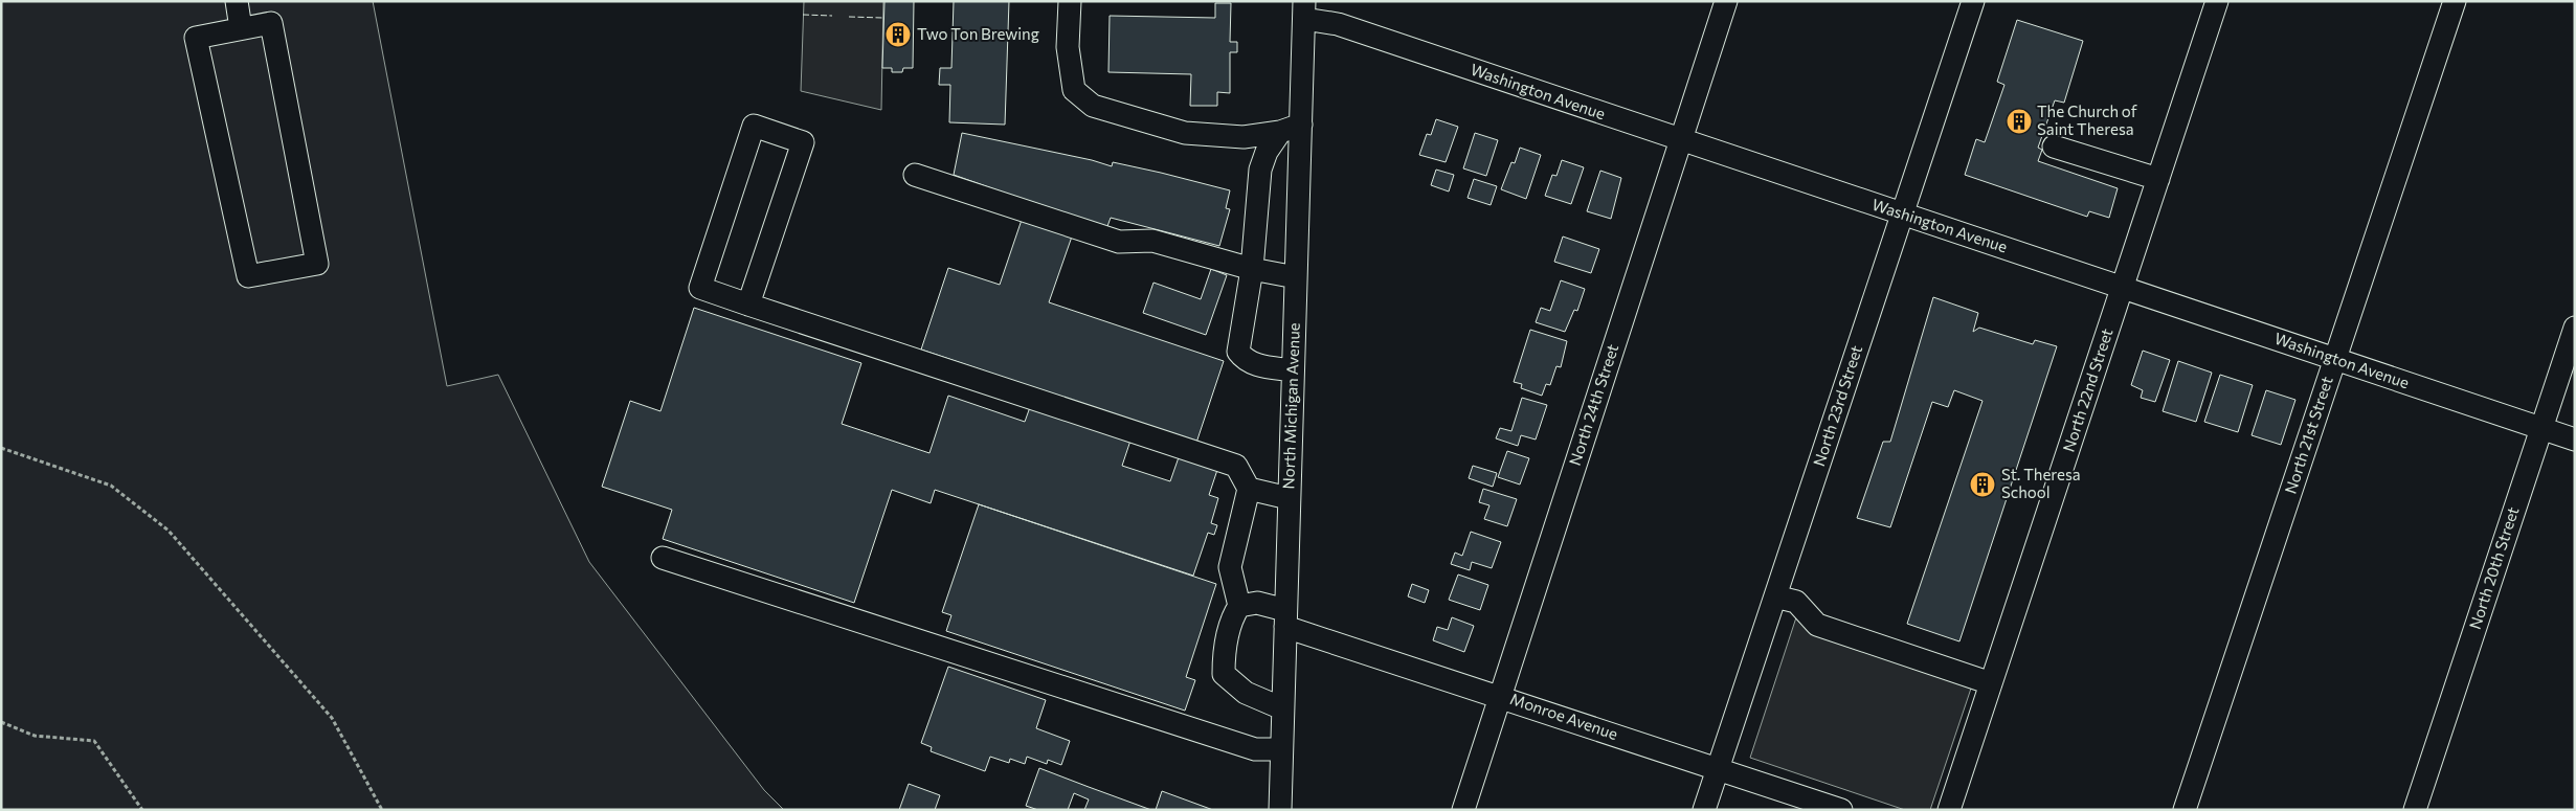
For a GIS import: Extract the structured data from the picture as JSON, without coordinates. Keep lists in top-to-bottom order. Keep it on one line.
{"streets":{"street":["Washington Avenue","North 22nd Street","North 24th Street","North Michigan Avenue","North 23rd Street","North 21st Street","North 20th Street","Monroe Avenue"]},"crossings":[["Washington Avenue","North 22nd Street"],["Washington Avenue","North 24th Street"],["Washington Avenue","North Michigan Avenue"],["Washington Avenue","North 23rd Street"],["Washington Avenue","North 21st Street"],["Washington Avenue","North 20th Street"],["North 24th Street","Monroe Avenue"],["North Michigan Avenue","Monroe Avenue"],["North 23rd Street","Monroe Avenue"]],"places":{"building":["Two Ton Brewing","The Church of Saint Theresa","St. Theresa School"]}}
